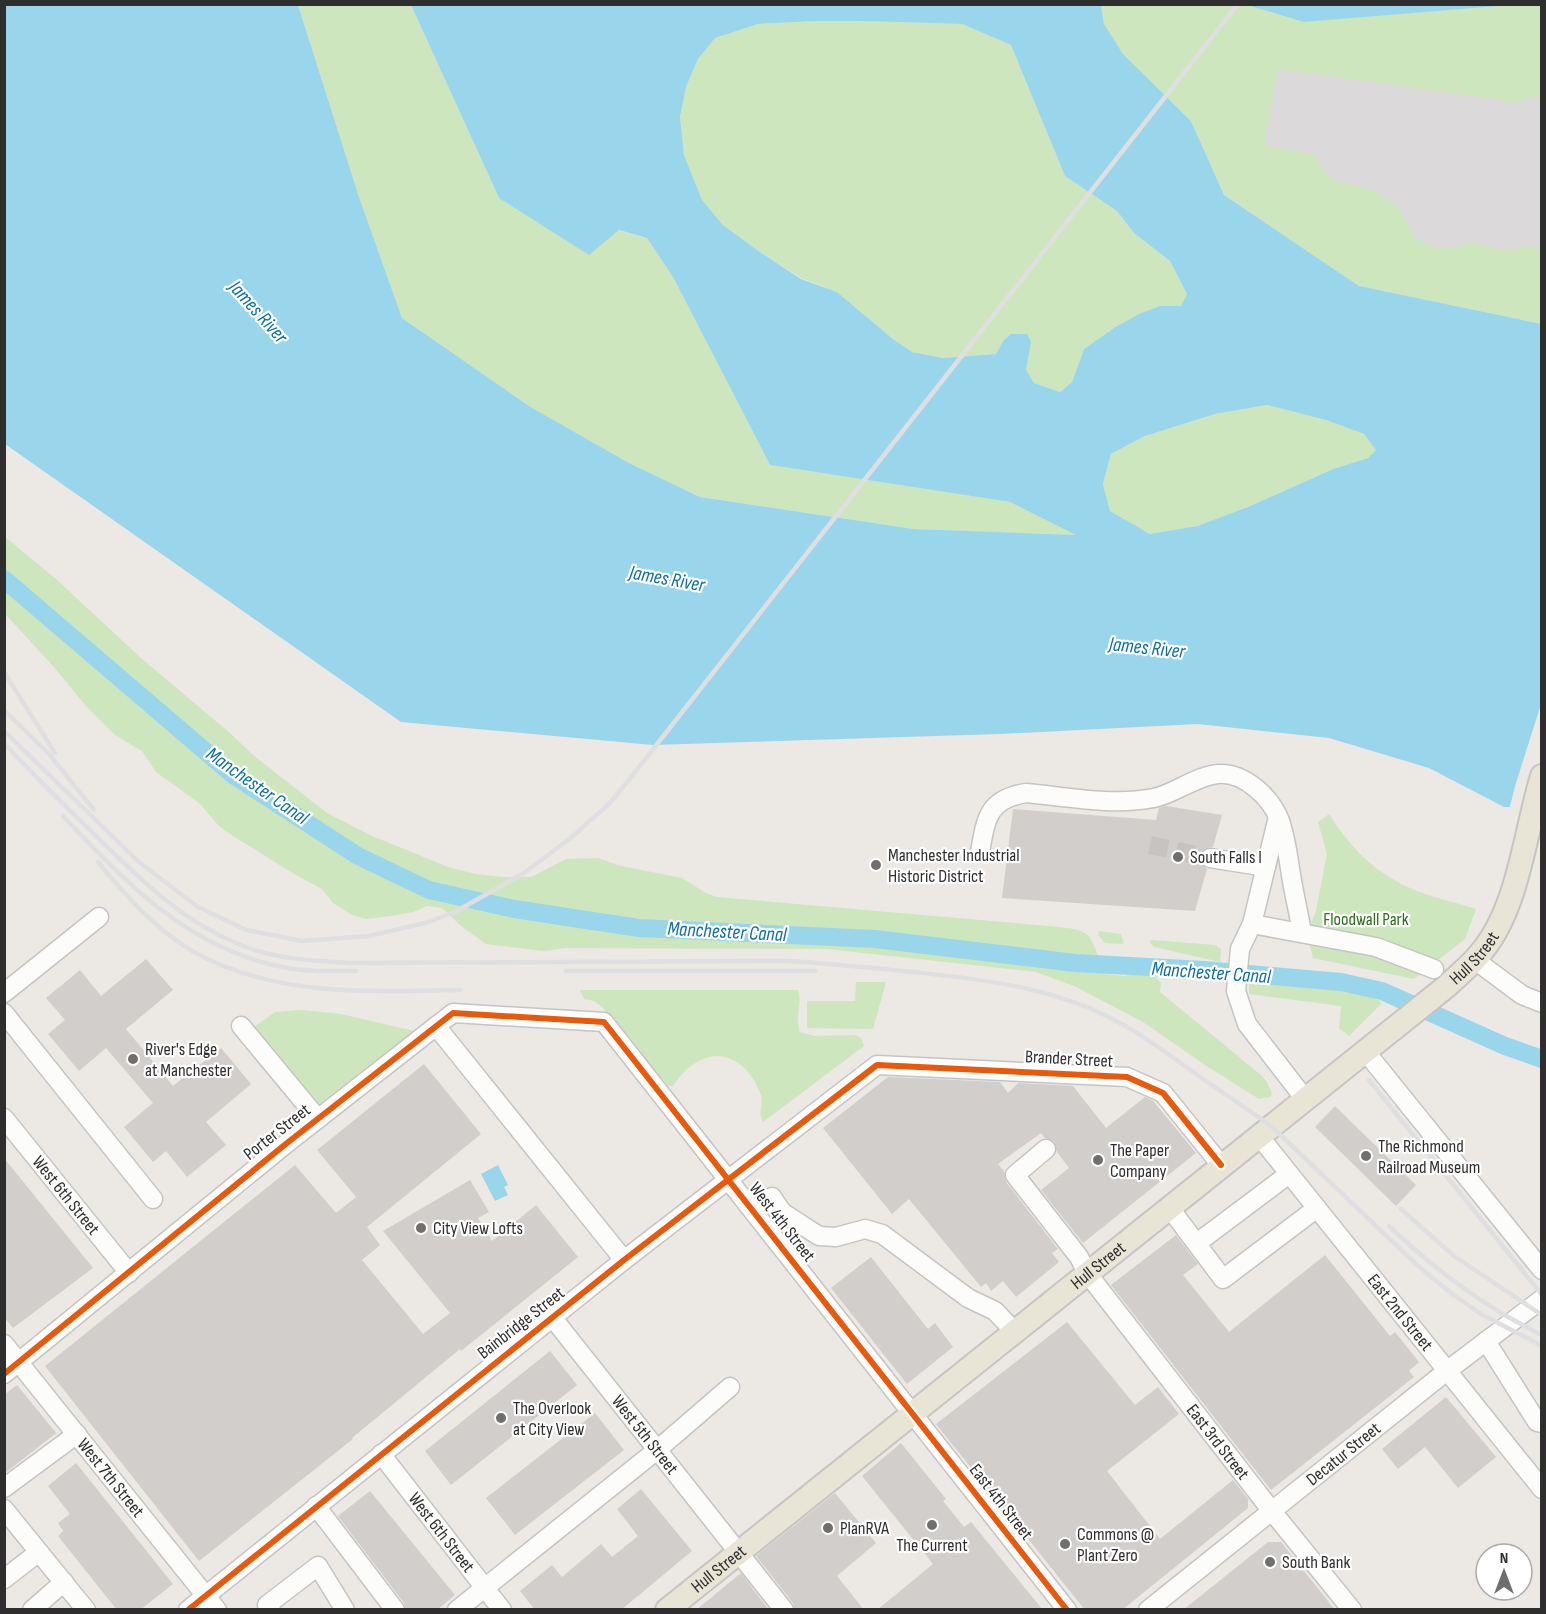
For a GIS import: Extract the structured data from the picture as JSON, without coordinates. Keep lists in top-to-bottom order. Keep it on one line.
{"streets":{"main road":["Hull Street"],"street":["Brander Street","Porter Street","West 6th Street","West 4th Street","East 2nd Street","Bainbridge Street","West 5th Street","East 3rd Street","Decatur Street","West 7th Street","East 4th Street"]},"crossings":[["Hull Street","Brander Street"],["Hull Street","West 4th Street"],["Hull Street","East 2nd Street"],["Hull Street","West 5th Street"],["Hull Street","East 3rd Street"],["Hull Street","East 4th Street"],["Brander Street","Bainbridge Street"],["Porter Street","West 6th Street"],["Porter Street","West 4th Street"],["Porter Street","West 7th Street"],["West 6th Street","Bainbridge Street"],["West 4th Street","Bainbridge Street"],["West 4th Street","East 4th Street"],["East 2nd Street","Decatur Street"],["Bainbridge Street","West 5th Street"],["Bainbridge Street","West 7th Street"],["East 3rd Street","Decatur Street"]],"water":["James River","Manchester Canal"],"parks":["Floodwall Park"],"places":["South Falls I","Manchester Industrial Historic District","River's Edge at Manchester","The Richmond Railroad Museum","The Paper Company","City View Lofts","The Overlook at City View","The Current","PlanRVA","Commons @ Plant Zero","South Bank"],"north":"top"}
